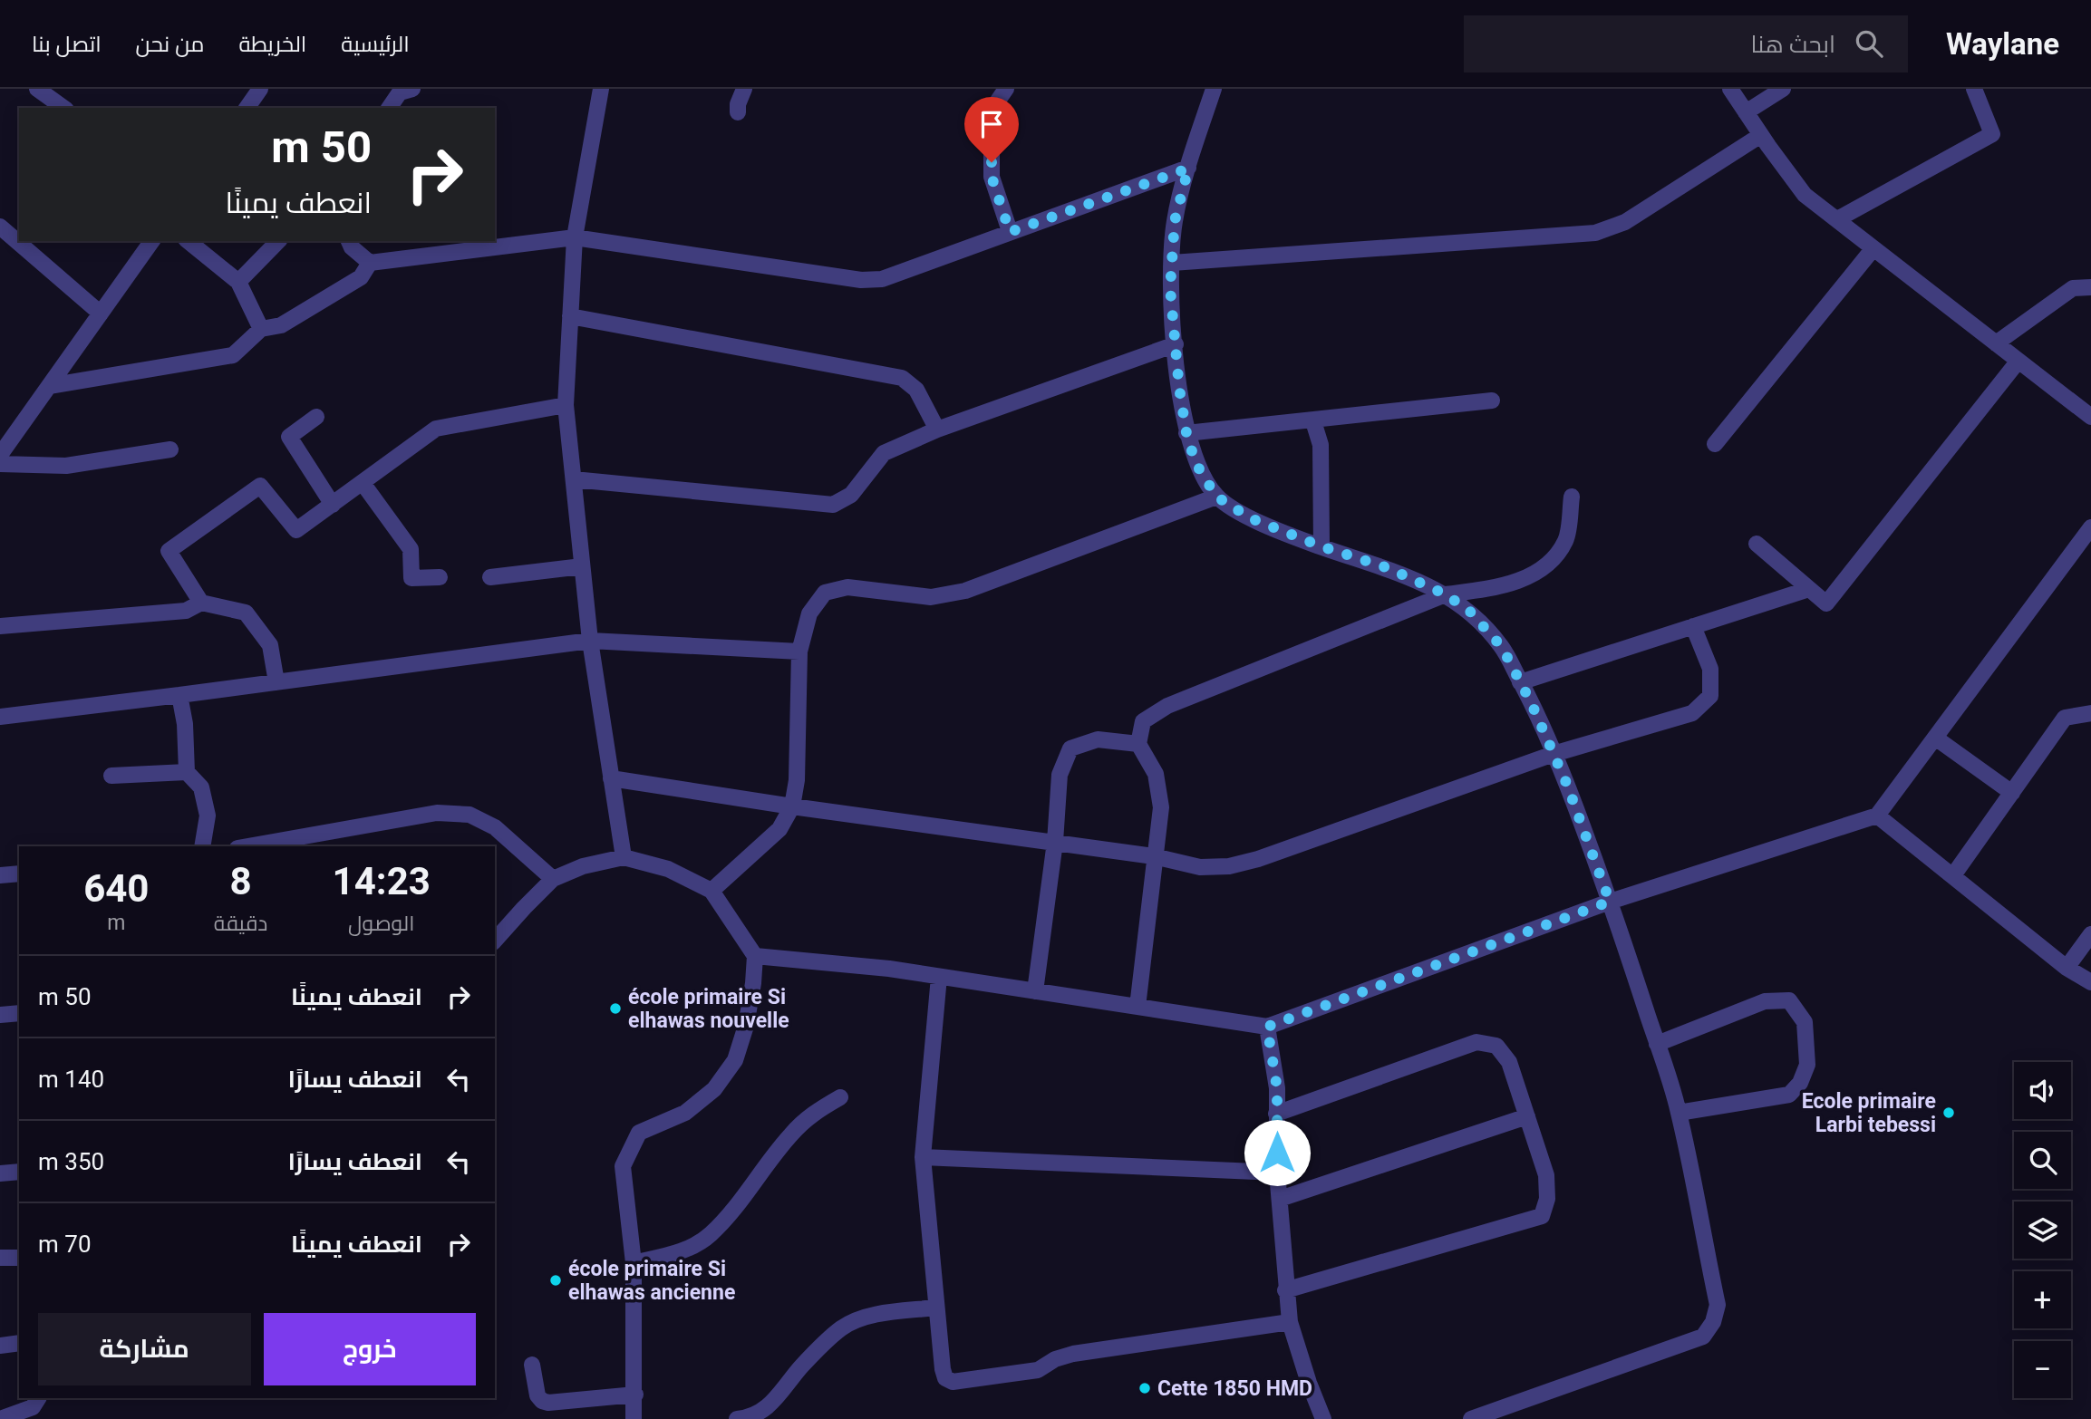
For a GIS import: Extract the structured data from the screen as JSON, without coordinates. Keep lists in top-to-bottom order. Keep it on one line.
{"places":["école primaire Si elhawas nouvelle","Ecole primaire Larbi tebessi","école primaire Si elhawas ancienne","Cette 1850 HMD"],"page":{"header":"Waylane","search":"ابحث هنا","nav":["الرئيسية","الخريطة","من نحن","اتصل بنا"],"turn":["50 m","انعطف يمينًا"],"eta":["14:23","الوصول","8","دقيقة","640","m"],"list":[{"name":"انعطف يمينًا","value":"50 m"},{"name":"انعطف يسارًا","value":"140 m"},{"name":"انعطف يسارًا","value":"350 m"},{"name":"انعطف يمينًا","value":"70 m"}],"map_buttons":["+","−"],"buttons":["خروج","مشاركة"]}}
